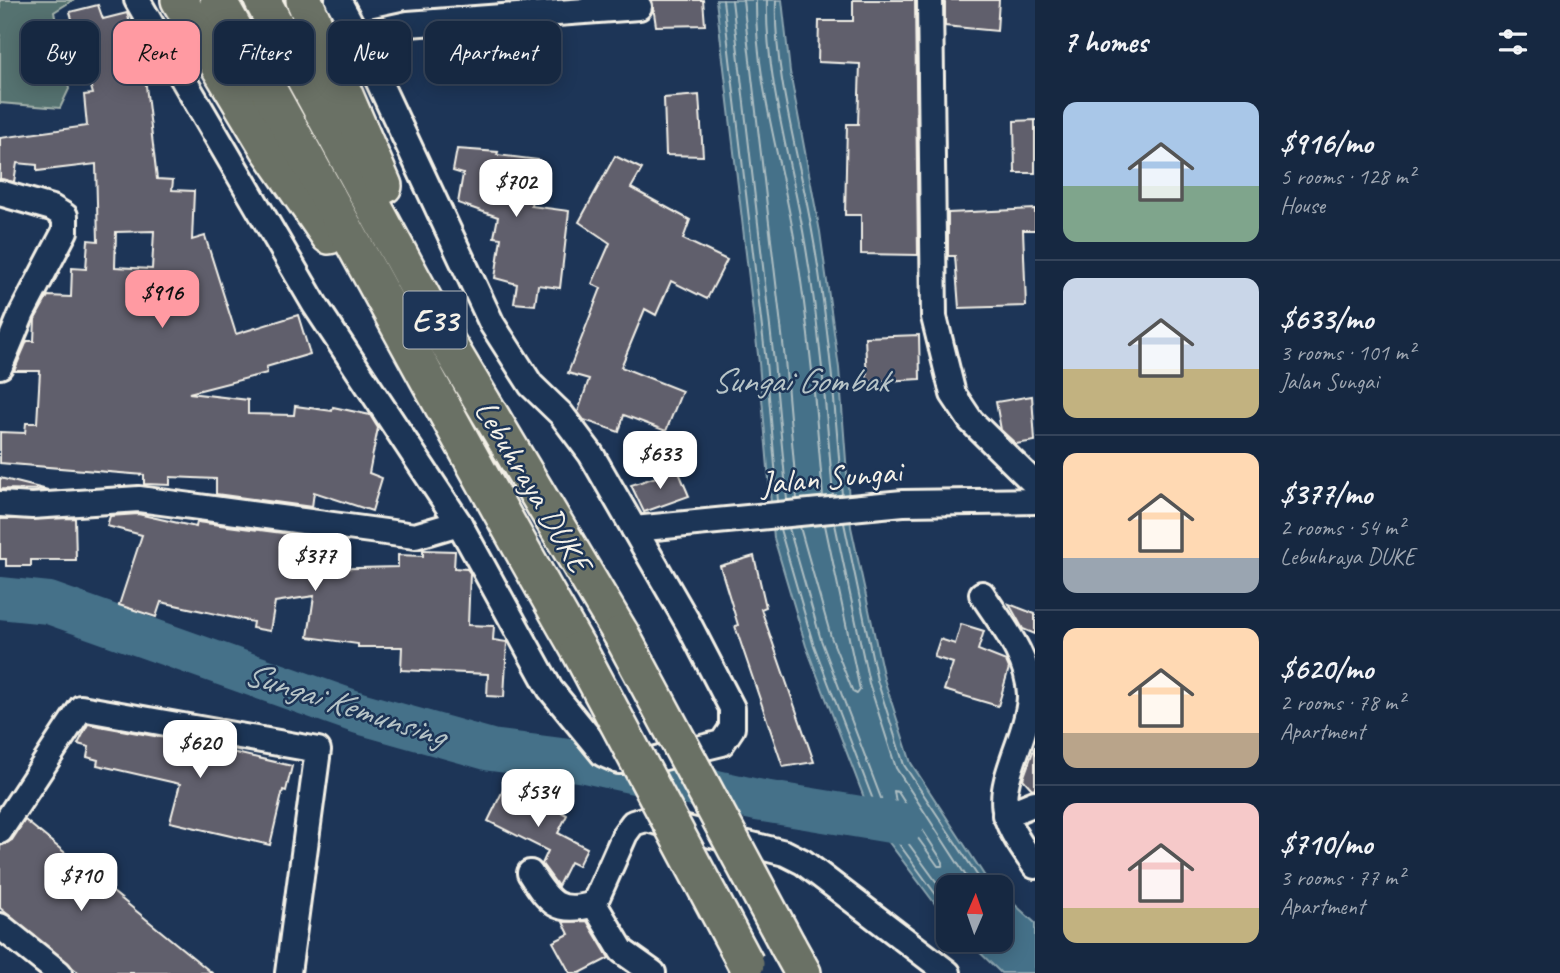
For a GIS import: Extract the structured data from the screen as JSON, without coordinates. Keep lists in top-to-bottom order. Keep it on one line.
{"streets":{"highway":["E33","Lebuhraya DUKE"],"street":["Jalan Sungai"]},"water":["Sungai Gombak","Sungai Kemunsing"],"north":"top","page":{"heading":"7 homes","chip":["Buy","Rent","Filters","New","Apartment"],"list":[{"name":"$916/mo","note":"5 rooms · 128 m² · House"},{"name":"$633/mo","note":"3 rooms · 101 m² · Jalan Sungai"},{"name":"$377/mo","note":"2 rooms · 54 m² · Lebuhraya DUKE"},{"name":"$620/mo","note":"2 rooms · 78 m² · Apartment"},{"name":"$710/mo","note":"3 rooms · 77 m² · Apartment"}],"price":["$702","$916","$633","$377","$620","$534","$710"]}}
